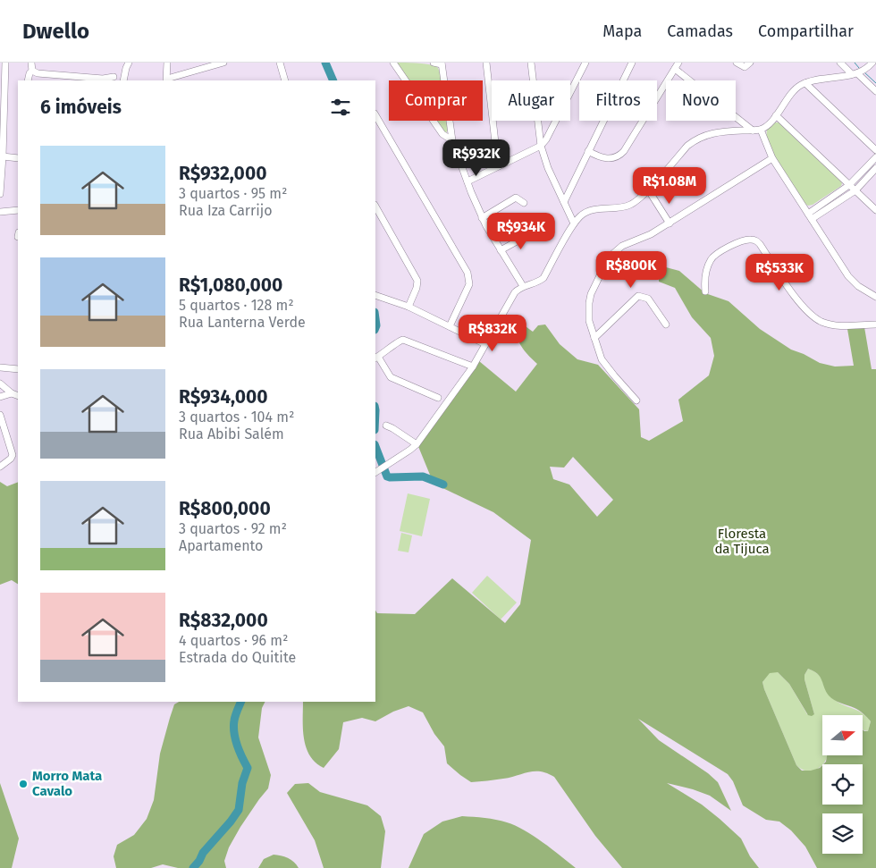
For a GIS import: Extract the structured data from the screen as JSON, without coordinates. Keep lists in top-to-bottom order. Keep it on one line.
{"parks":["Floresta da Tijuca"],"places":["Morro Mata Cavalo"],"north":"right","page":{"header":"Dwello","nav":["Mapa","Camadas","Compartilhar"],"chip":["Comprar","Alugar","Filtros","Novo"],"heading":"6 imóveis","list":[{"name":"R$932,000","note":"3 quartos · 95 m² · Rua Iza Carrijo"},{"name":"R$1,080,000","note":"5 quartos · 128 m² · Rua Lanterna Verde"},{"name":"R$934,000","note":"3 quartos · 104 m² · Rua Abibi Salém"},{"name":"R$800,000","note":"3 quartos · 92 m² · Apartamento"},{"name":"R$832,000","note":"4 quartos · 96 m² · Estrada do Quitite"}],"price":["R$932K","R$1.08M","R$934K","R$800K","R$533K","R$832K"]}}
